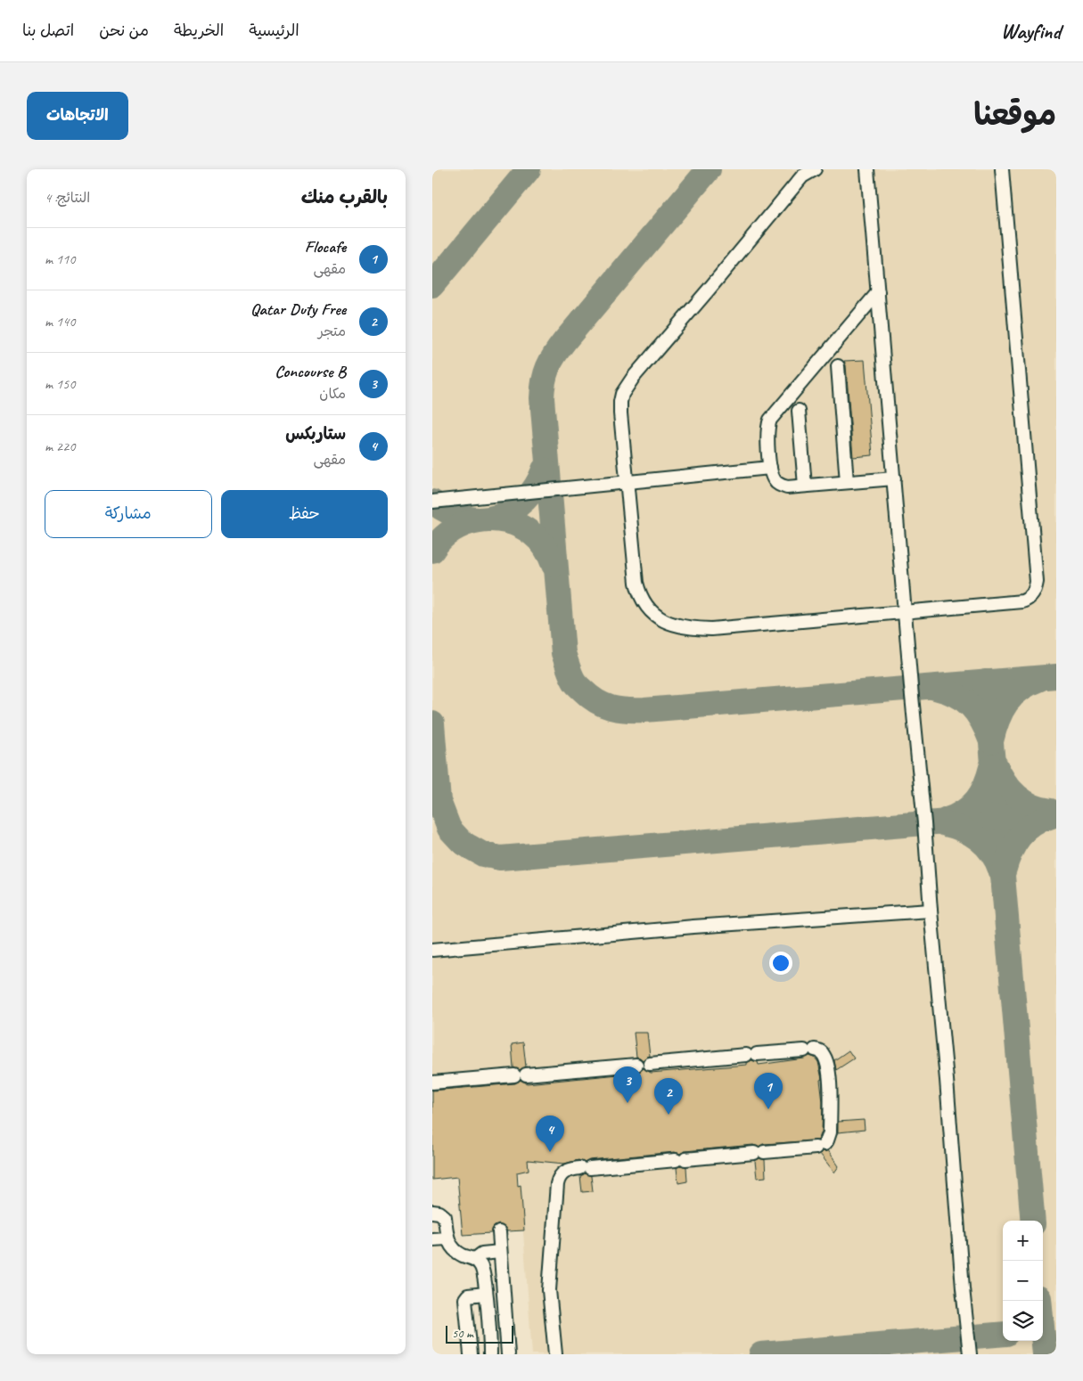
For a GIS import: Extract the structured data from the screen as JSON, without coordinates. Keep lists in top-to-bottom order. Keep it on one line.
{"scale_bar":"50 m","page":{"header":"Wayfind","nav":["الرئيسية","الخريطة","من نحن","اتصل بنا"],"title":"موقعنا","buttons":["الاتجاهات",["حفظ","مشاركة"]],"heading":["بالقرب منك","النتائج: 4"],"list":[{"mark":"1","name":"Flocafe","note":"مقهى","value":"110 m"},{"mark":"2","name":"Qatar Duty Free","note":"متجر","value":"140 m"},{"mark":"3","name":"Concourse B","note":"مكان","value":"150 m"},{"mark":"4","name":"ستاربكس","note":"مقهى","value":"220 m"}],"pins":["3","1","2","4"],"map_buttons":["+","−"],"scale":"50 m"}}
